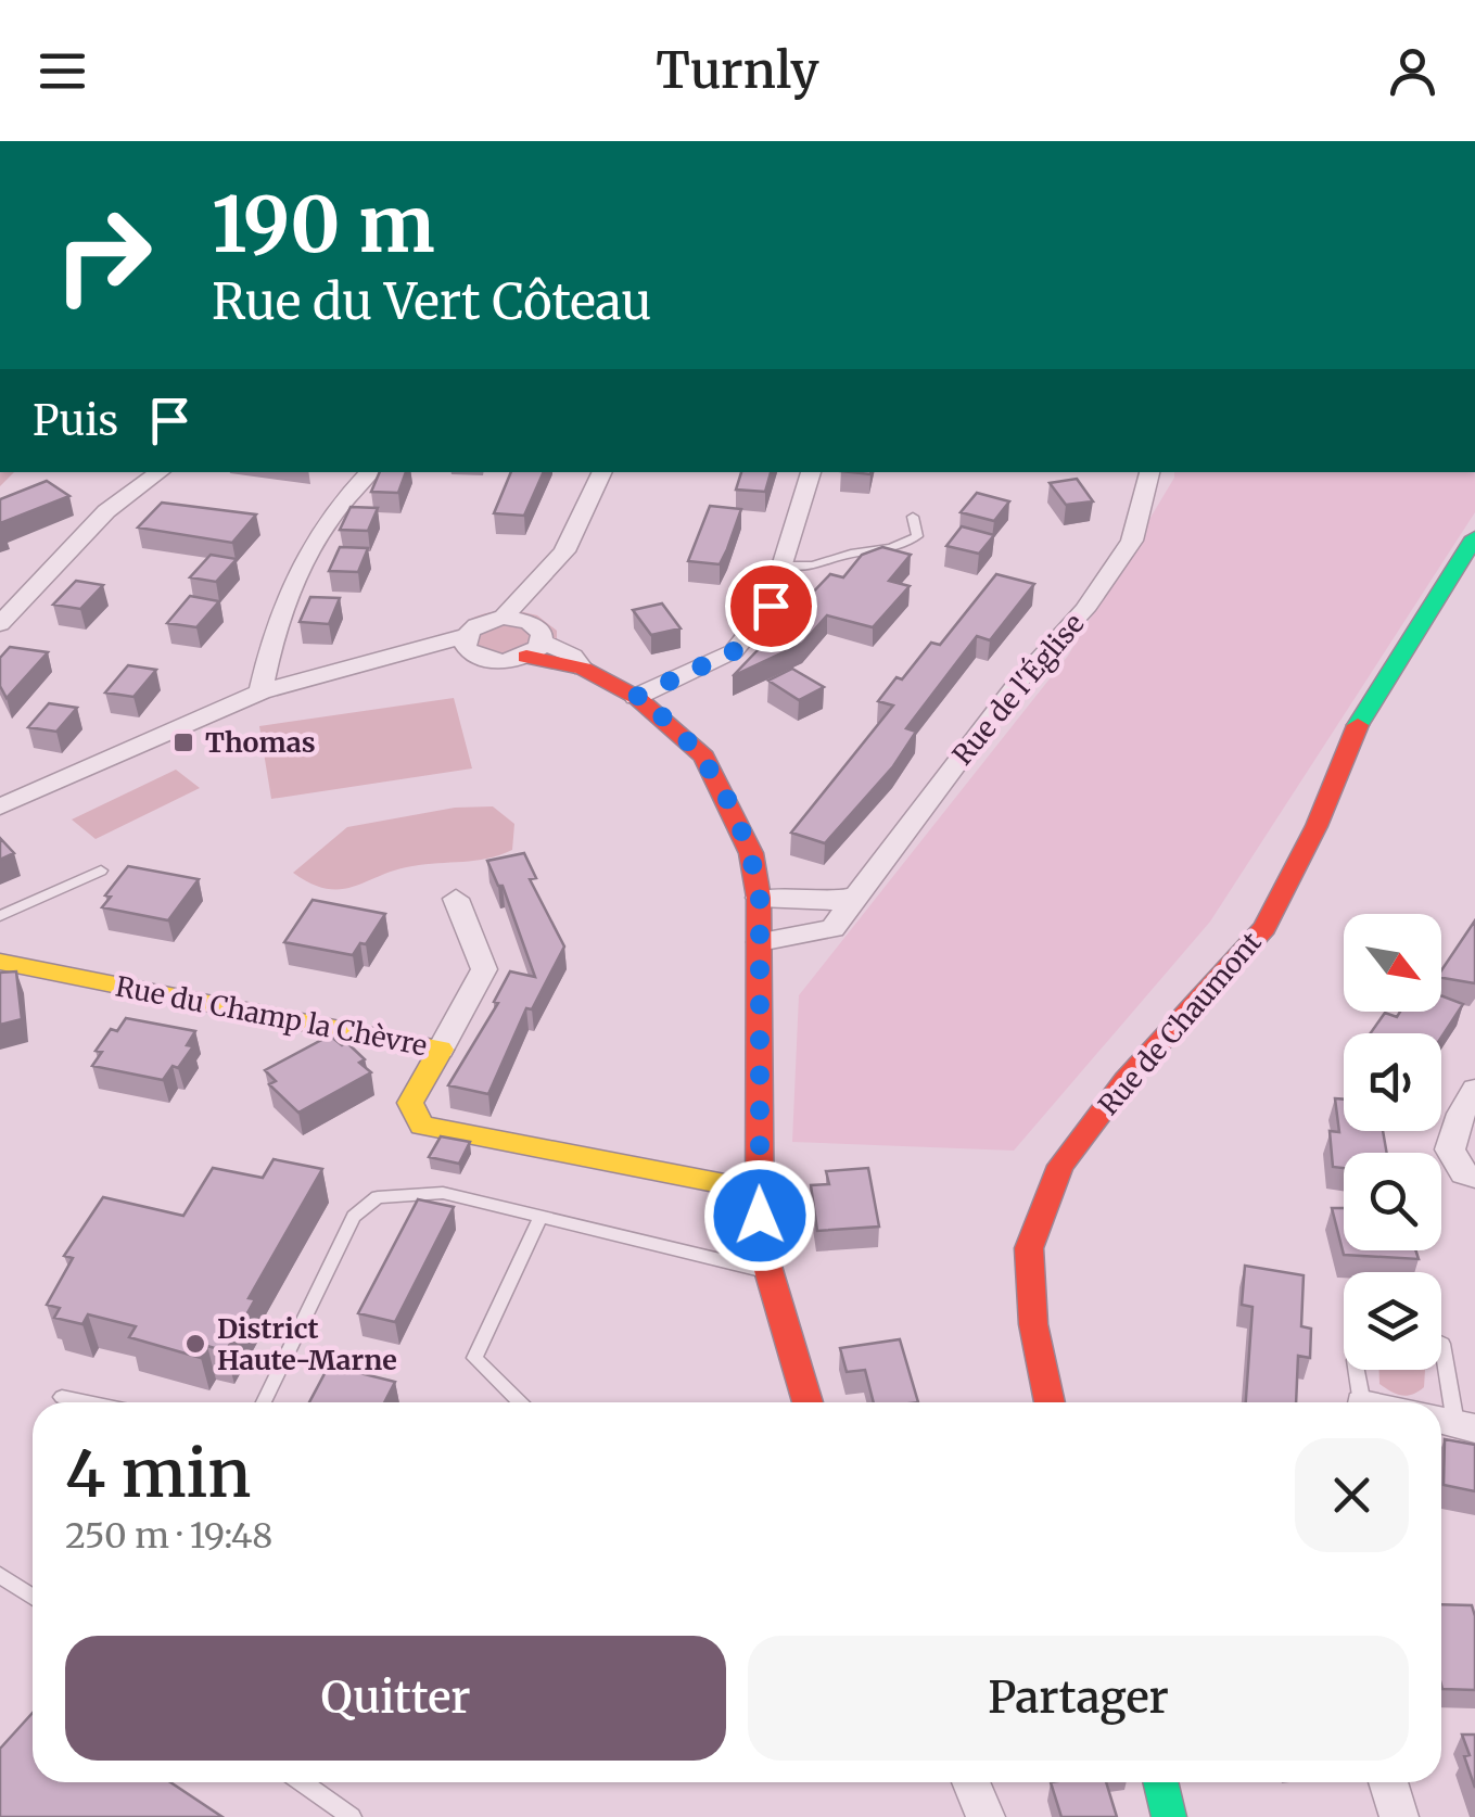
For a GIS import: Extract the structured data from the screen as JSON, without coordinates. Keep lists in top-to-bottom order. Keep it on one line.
{"streets":{"street":["Rue de l'Église","Rue du Champ la Chèvre","Rue de Chaumont"]},"places":{"transit":["Thomas"],"other":["District Haute-Marne"]},"north":"bottom right","page":{"header":"Turnly","turn":["190 m","Rue du Vert Côteau"],"then":"Puis","heading":["4 min","250 m · 19:48"],"buttons":["Quitter","Partager"]}}
